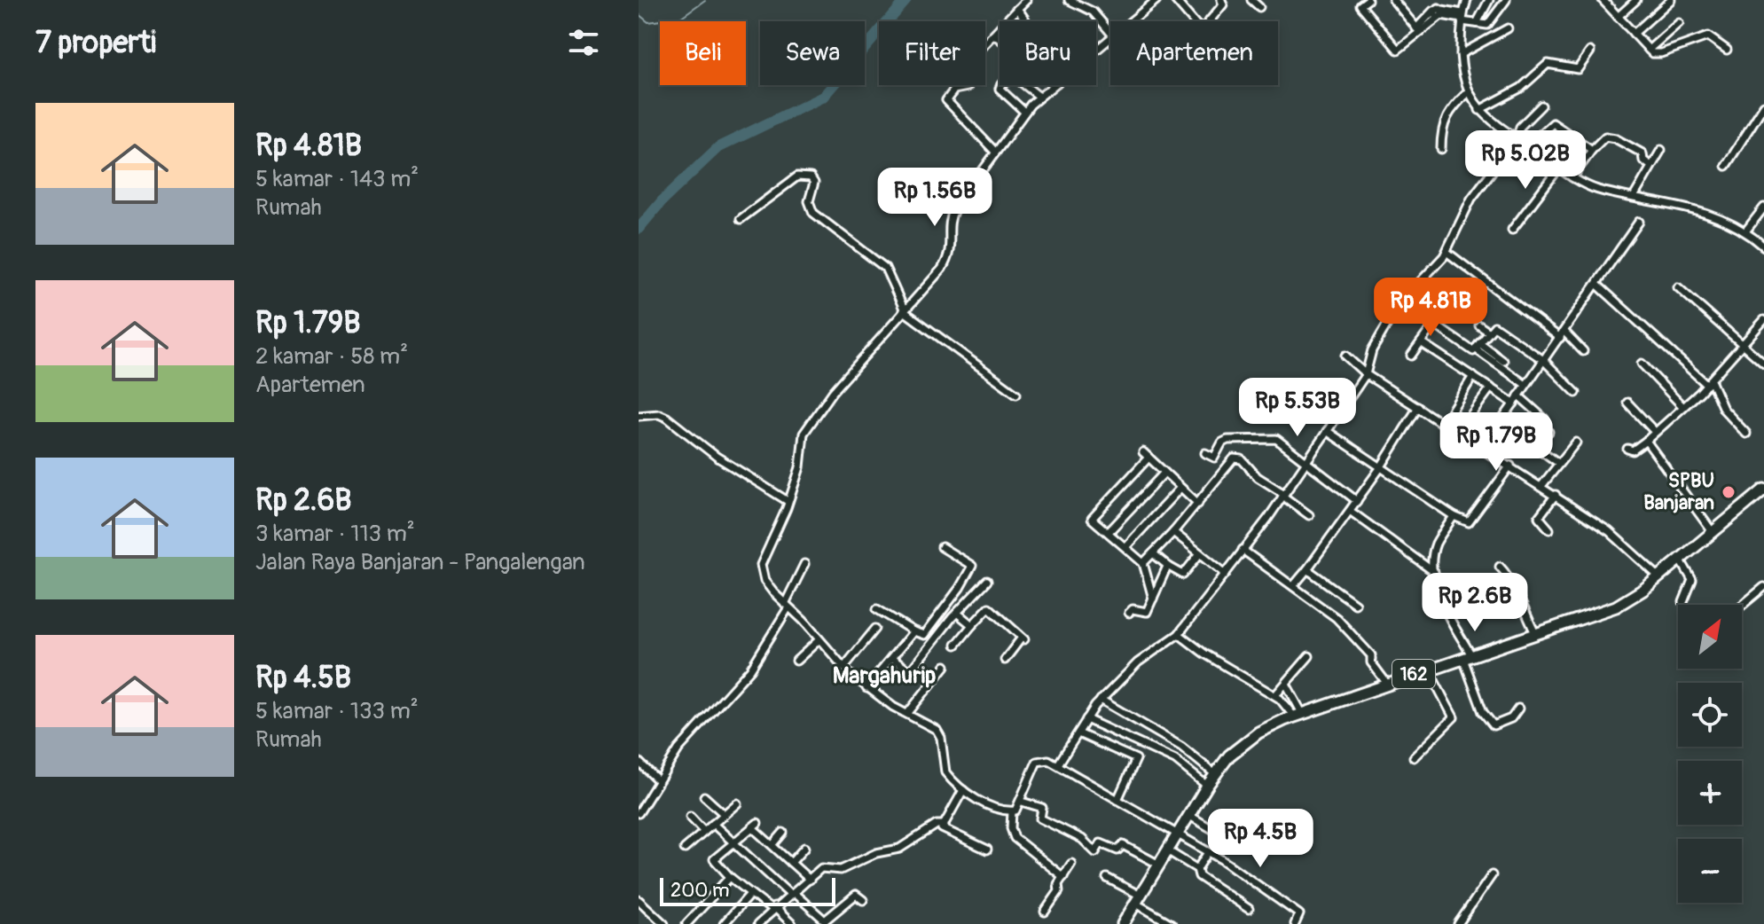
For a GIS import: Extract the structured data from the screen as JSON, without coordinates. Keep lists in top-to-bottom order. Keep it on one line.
{"streets":{"main road":["162"]},"districts":["Margahurip"],"places":["SPBU Banjaran"],"scale_bar":"200 m","north":"top right","page":{"heading":"7 properti","chip":["Beli","Sewa","Filter","Baru","Apartemen"],"list":[{"name":"Rp 4.81B","note":"5 kamar · 143 m² · Rumah"},{"name":"Rp 1.79B","note":"2 kamar · 58 m² · Apartemen"},{"name":"Rp 2.6B","note":"3 kamar · 113 m² · Jalan Raya Banjaran - Pangalengan"},{"name":"Rp 4.5B","note":"5 kamar · 133 m² · Rumah"}],"price":["Rp 5.02B","Rp 1.56B","Rp 4.81B","Rp 5.53B","Rp 1.79B","Rp 2.6B","Rp 4.5B"],"map_buttons":["+","−"],"scale":"200 m"}}
